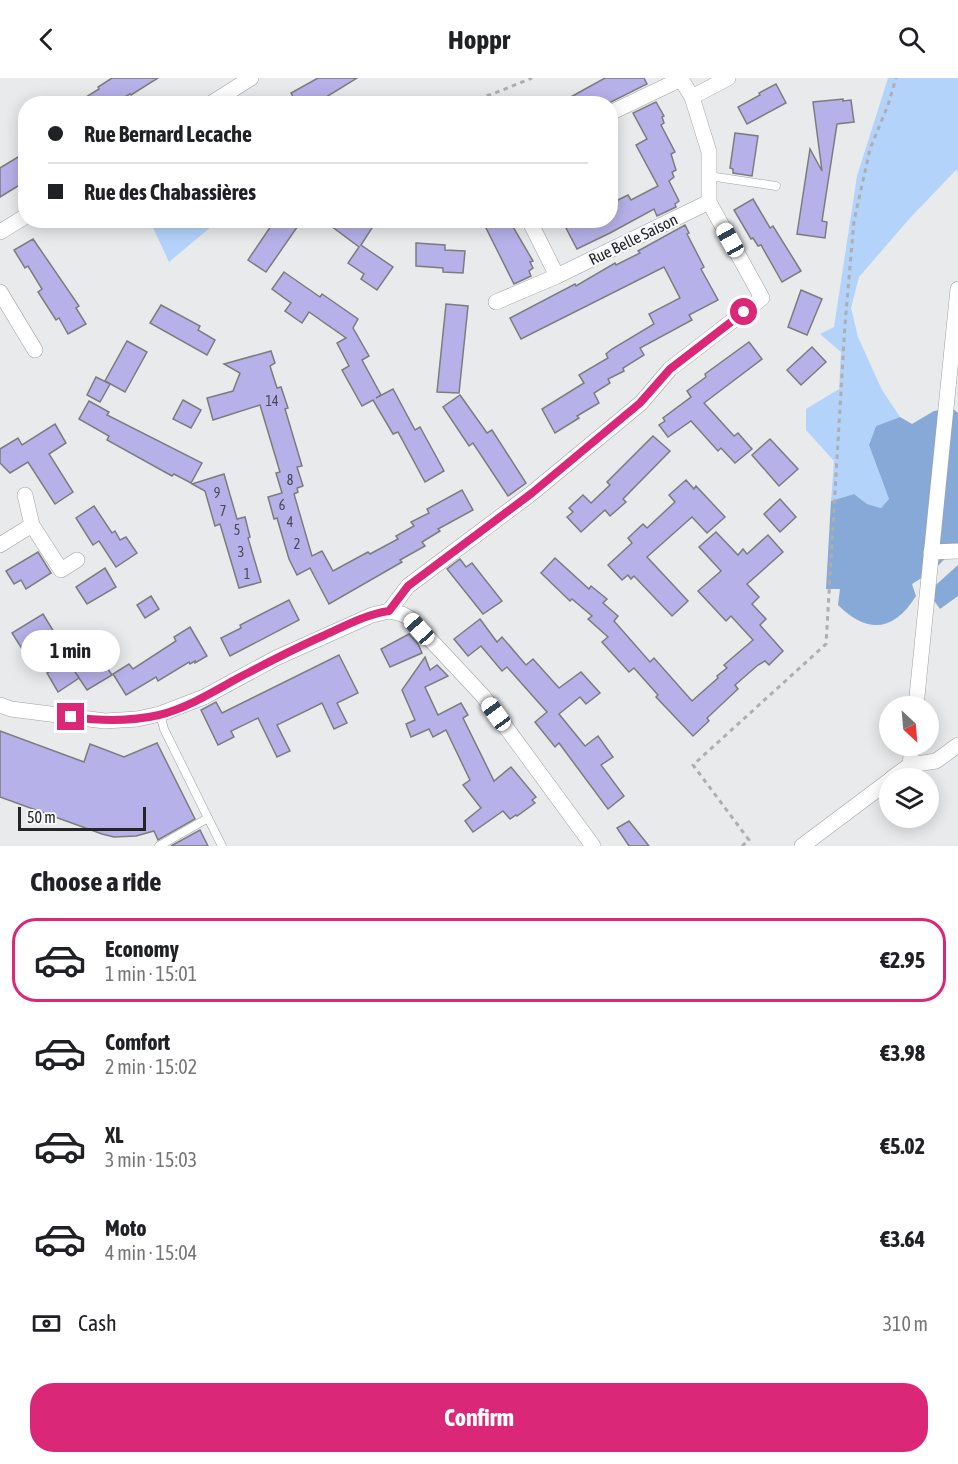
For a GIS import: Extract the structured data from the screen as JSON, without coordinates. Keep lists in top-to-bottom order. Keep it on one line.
{"streets":{"street":["Rue Belle Saison"]},"house_numbers":["14","8","9","6","7","4","5","2","3","1"],"scale_bar":"50 m","north":"bottom right","page":{"header":"Hoppr","banner":["Rue Bernard Lecache","Rue des Chabassières"],"bubble":"1 min","scale":"50 m","heading":"Choose a ride","list":[{"name":"Economy","note":"1 min · 15:01","value":"€2.95"},{"name":"Comfort","note":"2 min · 15:02","value":"€3.98"},{"name":"XL","note":"3 min · 15:03","value":"€5.02"},{"name":"Moto","note":"4 min · 15:04","value":"€3.64"}],"pay":["Cash","310 m"],"buttons":"Confirm"}}
